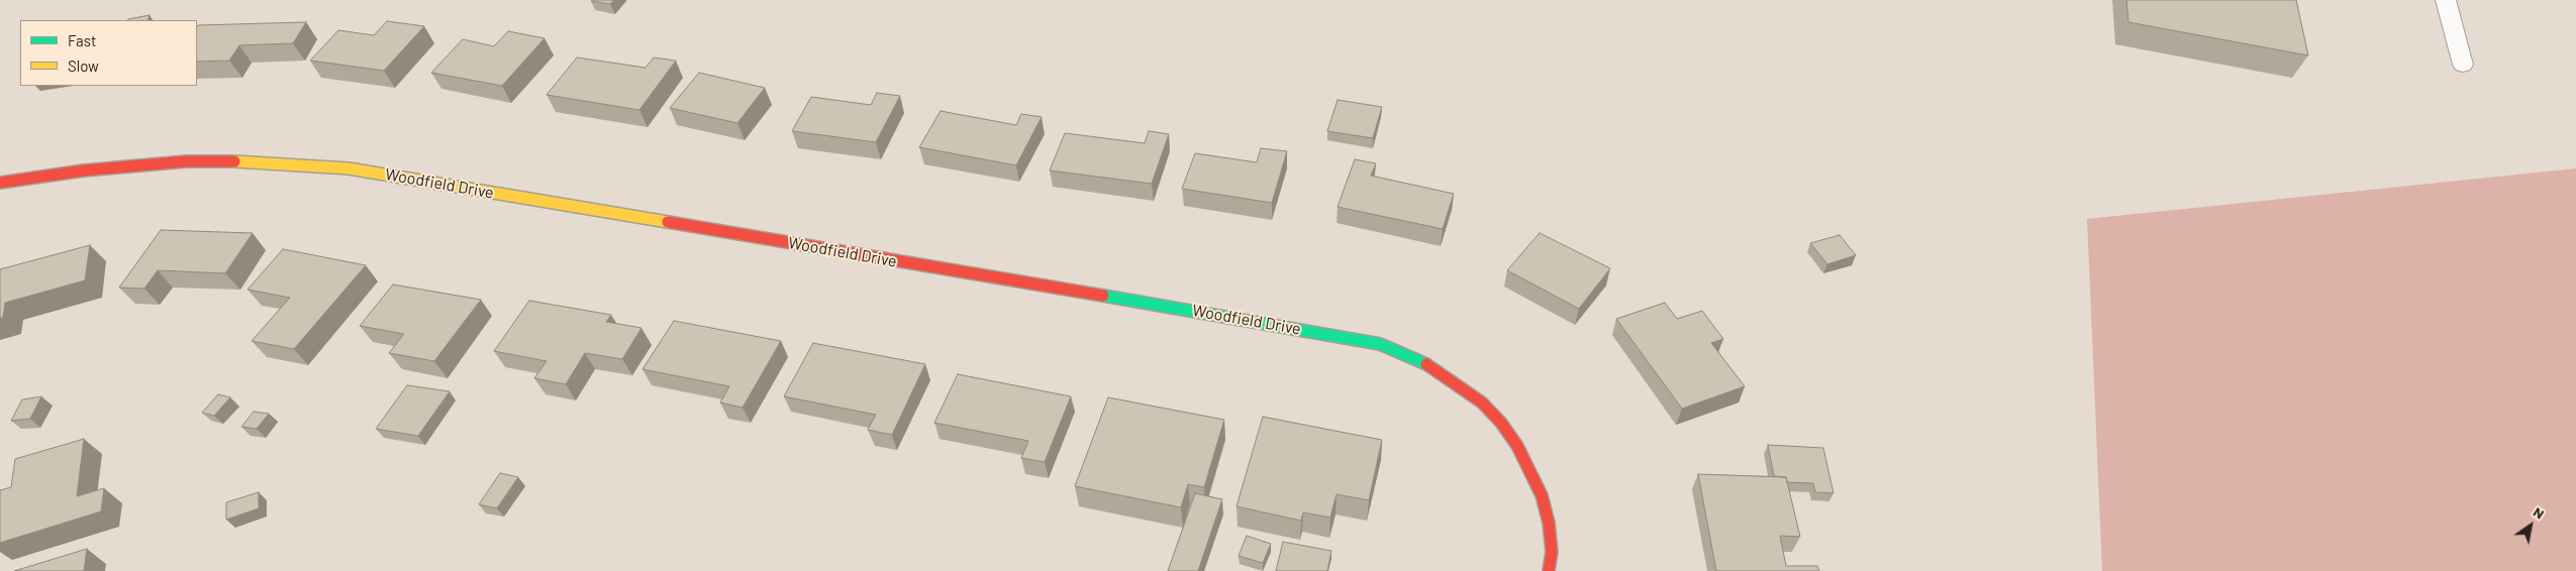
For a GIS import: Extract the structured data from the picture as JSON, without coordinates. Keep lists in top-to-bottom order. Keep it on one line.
{"streets":{"street":["Woodfield Drive"]},"legend":["Fast","Slow"],"north":"top right"}
